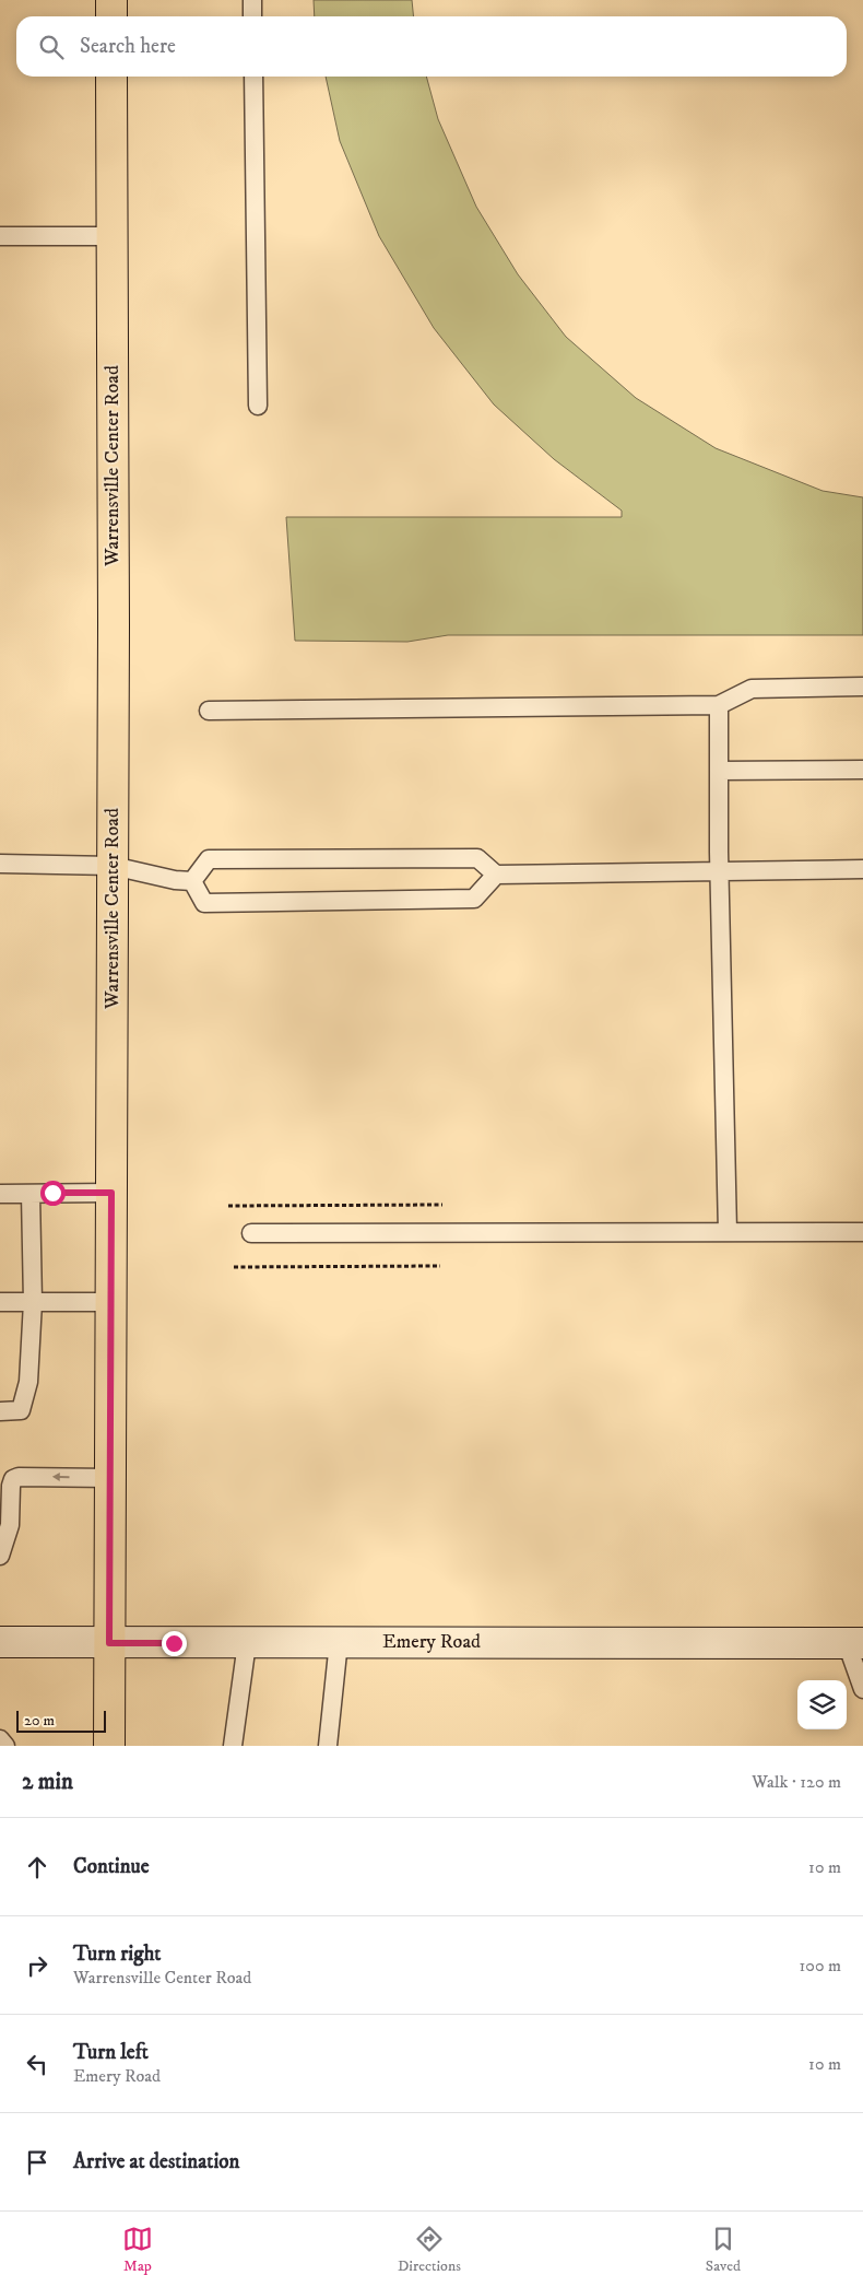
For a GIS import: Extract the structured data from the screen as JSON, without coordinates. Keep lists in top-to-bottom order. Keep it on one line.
{"streets":{"main road":["Warrensville Center Road","Emery Road"]},"crossings":[["Warrensville Center Road","Emery Road"]],"scale_bar":"20 m","page":{"search":"Search here","scale":"20 m","heading":["2 min","Walk · 120 m"],"list":[["Continue","10 m"],["Turn right","Warrensville Center Road","100 m"],["Turn left","Emery Road","10 m"],"Arrive at destination"],"nav":["Map","Directions","Saved"]}}
